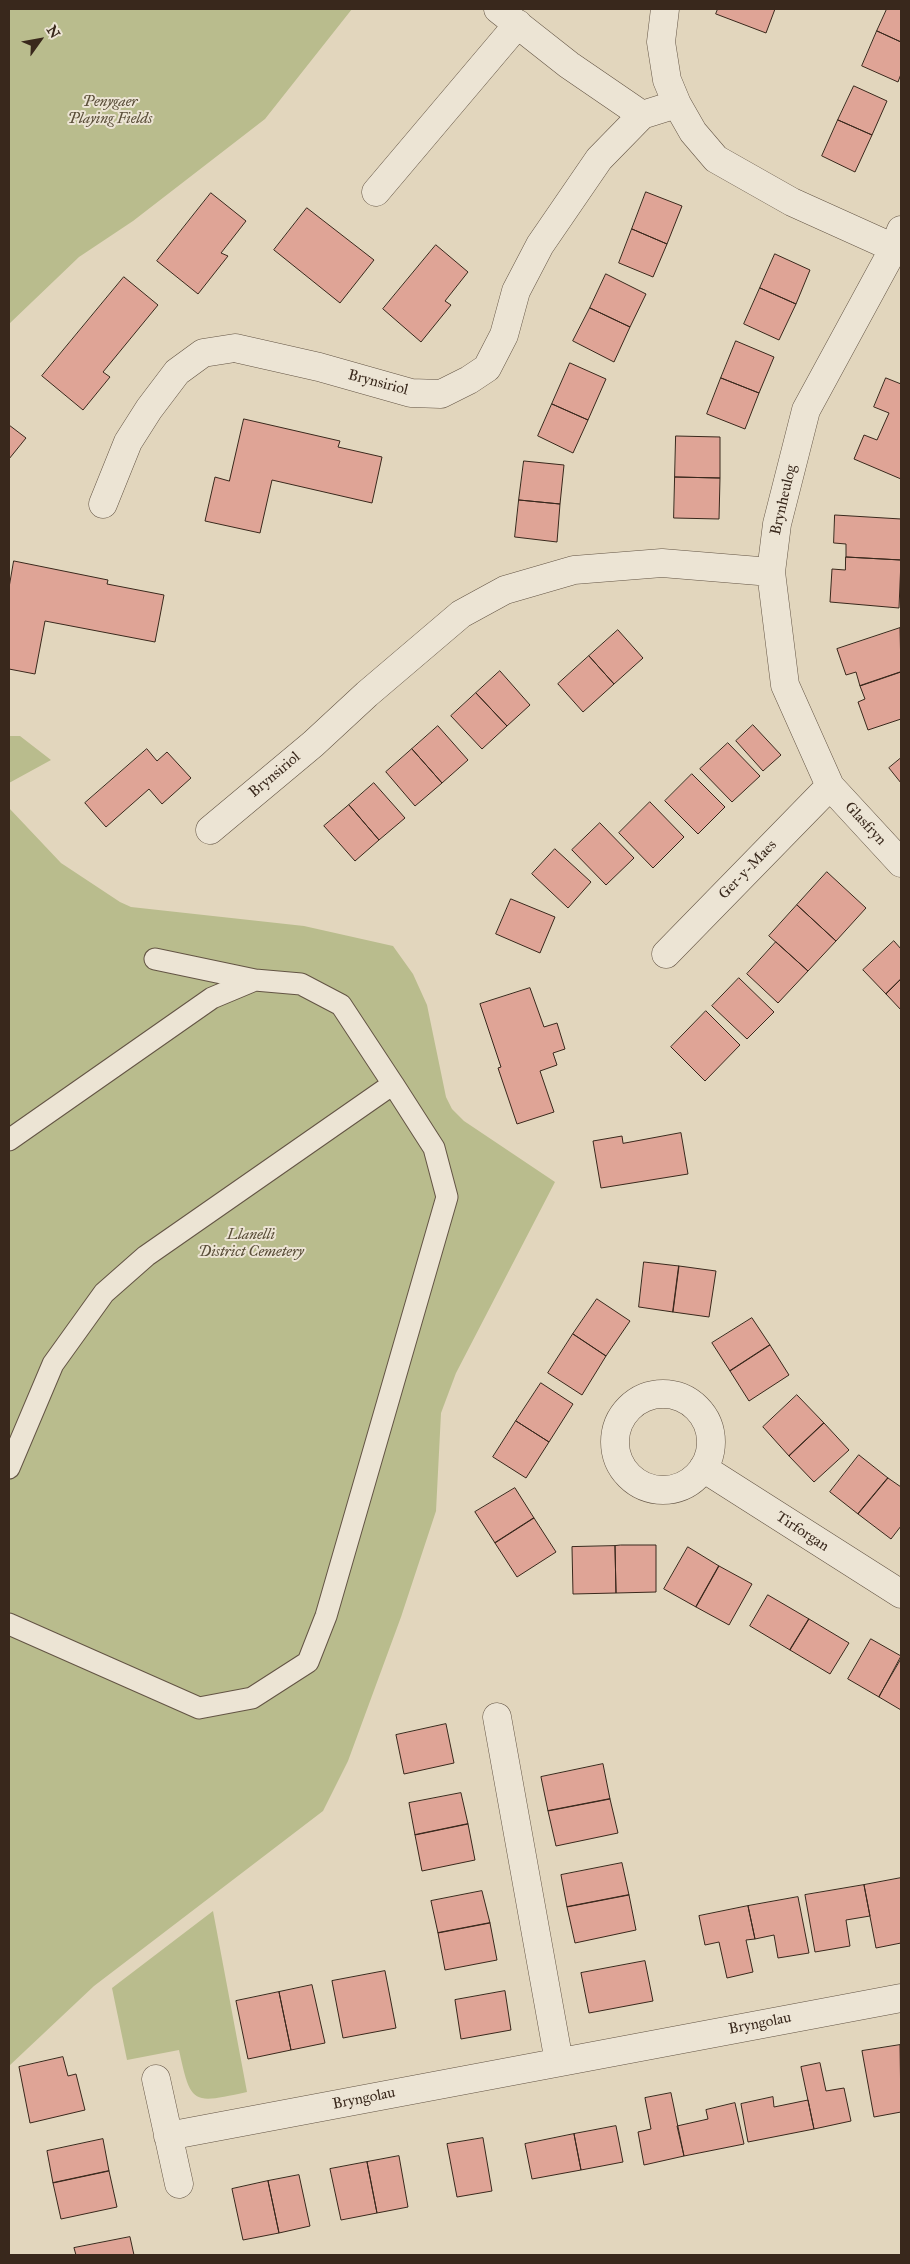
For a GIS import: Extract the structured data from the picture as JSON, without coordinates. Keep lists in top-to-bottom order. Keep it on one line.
{"streets":{"street":["Brynsiriol","Brynheulog","Glasfryn","Ger-y-Maes","Tirforgan","Bryngolau"]},"crossings":[["Brynsiriol","Brynheulog"],["Brynheulog","Glasfryn"],["Brynheulog","Ger-y-Maes"],["Glasfryn","Ger-y-Maes"]],"parks":["Penygaer Playing Fields","Llanelli District Cemetery"],"north":"top right"}
